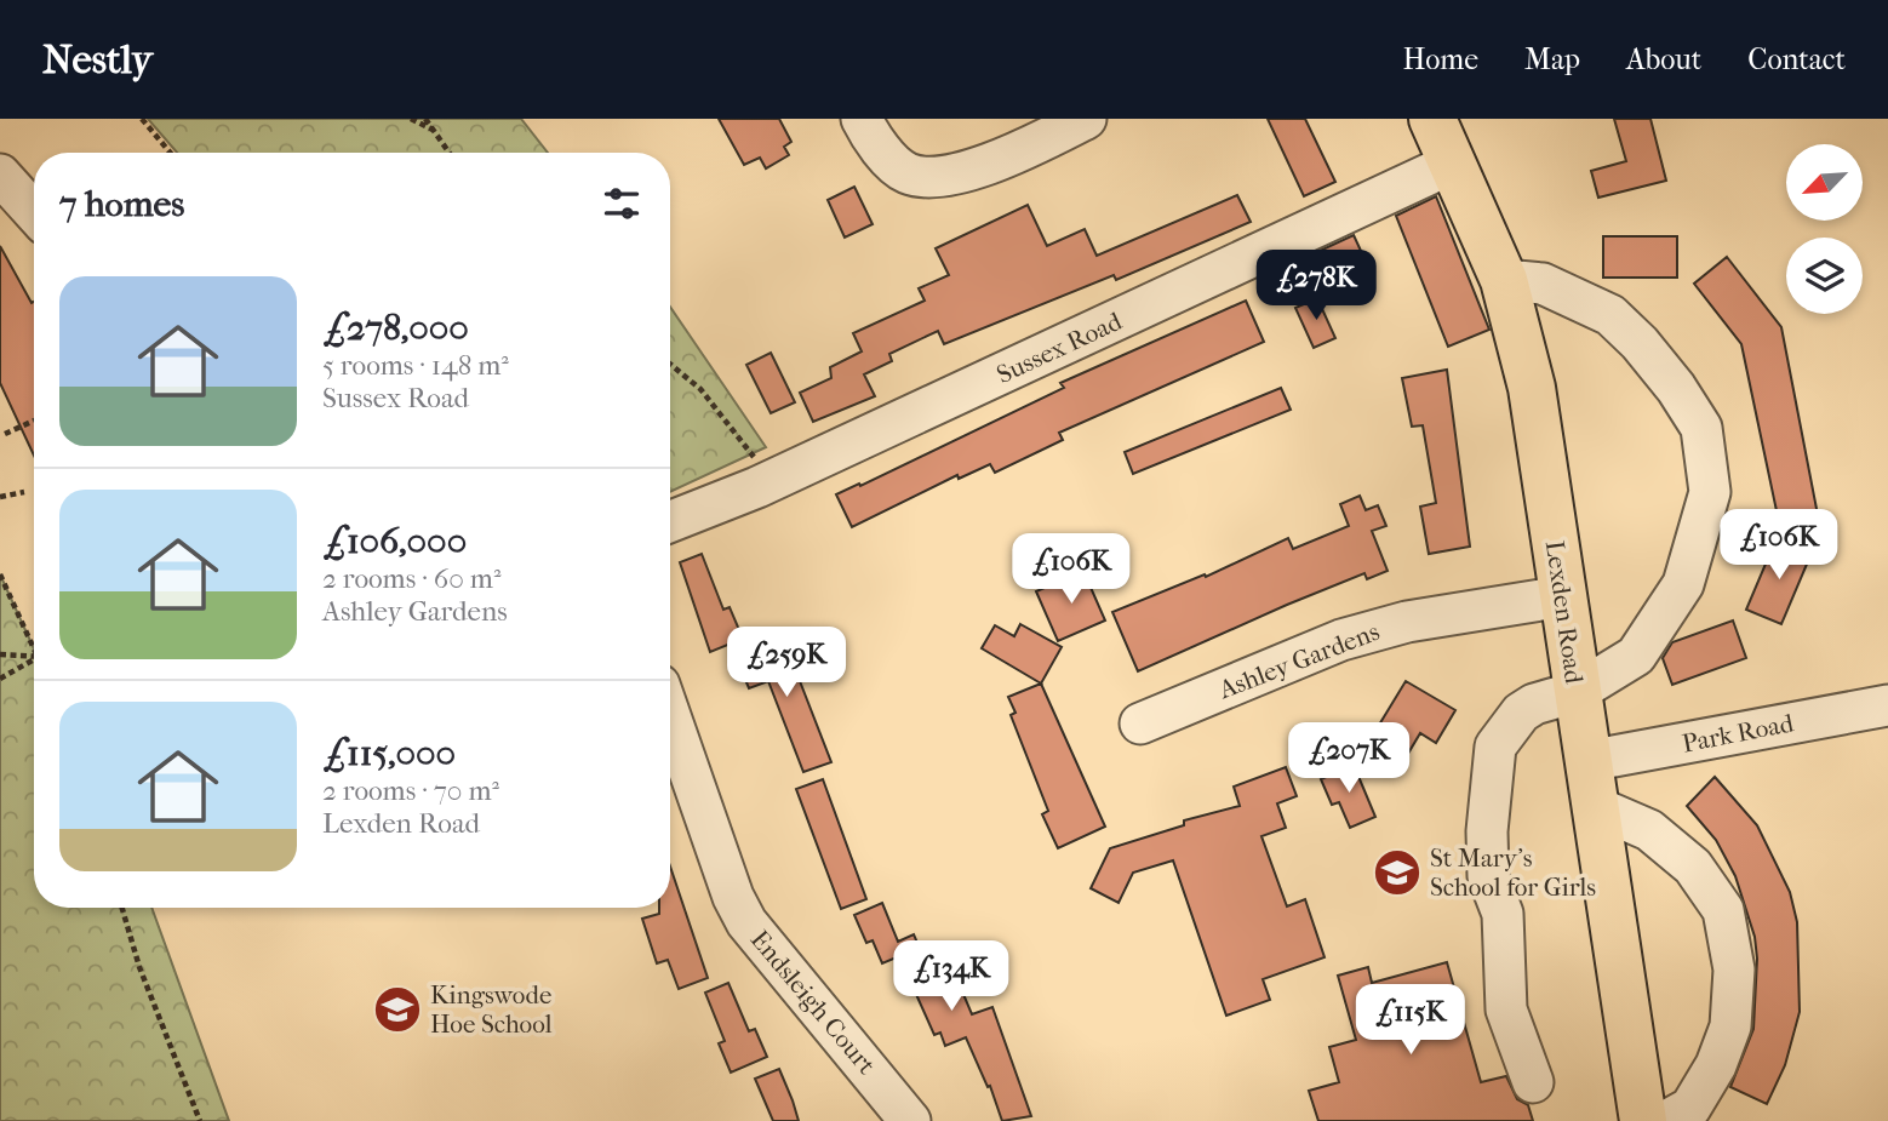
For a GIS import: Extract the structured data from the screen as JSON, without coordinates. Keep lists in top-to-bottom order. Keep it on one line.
{"streets":{"main road":["Lexden Road"],"street":["Sussex Road","Ashley Gardens","Park Road","Endsleigh Court"]},"crossings":[["Sussex Road","Lexden Road"],["Lexden Road","Ashley Gardens"],["Lexden Road","Park Road"]],"places":{"school or university":["St Mary's School for Girls","Kingswode Hoe School"]},"north":"bottom left","page":{"header":"Nestly","nav":["Home","Map","About","Contact"],"heading":"7 homes","price":["£278K","£106K","£106K","£259K","£207K","£134K","£115K"],"list":[{"name":"£278,000","note":"5 rooms · 148 m² · Sussex Road"},{"name":"£106,000","note":"2 rooms · 60 m² · Ashley Gardens"},{"name":"£115,000","note":"2 rooms · 70 m² · Lexden Road"}]}}
